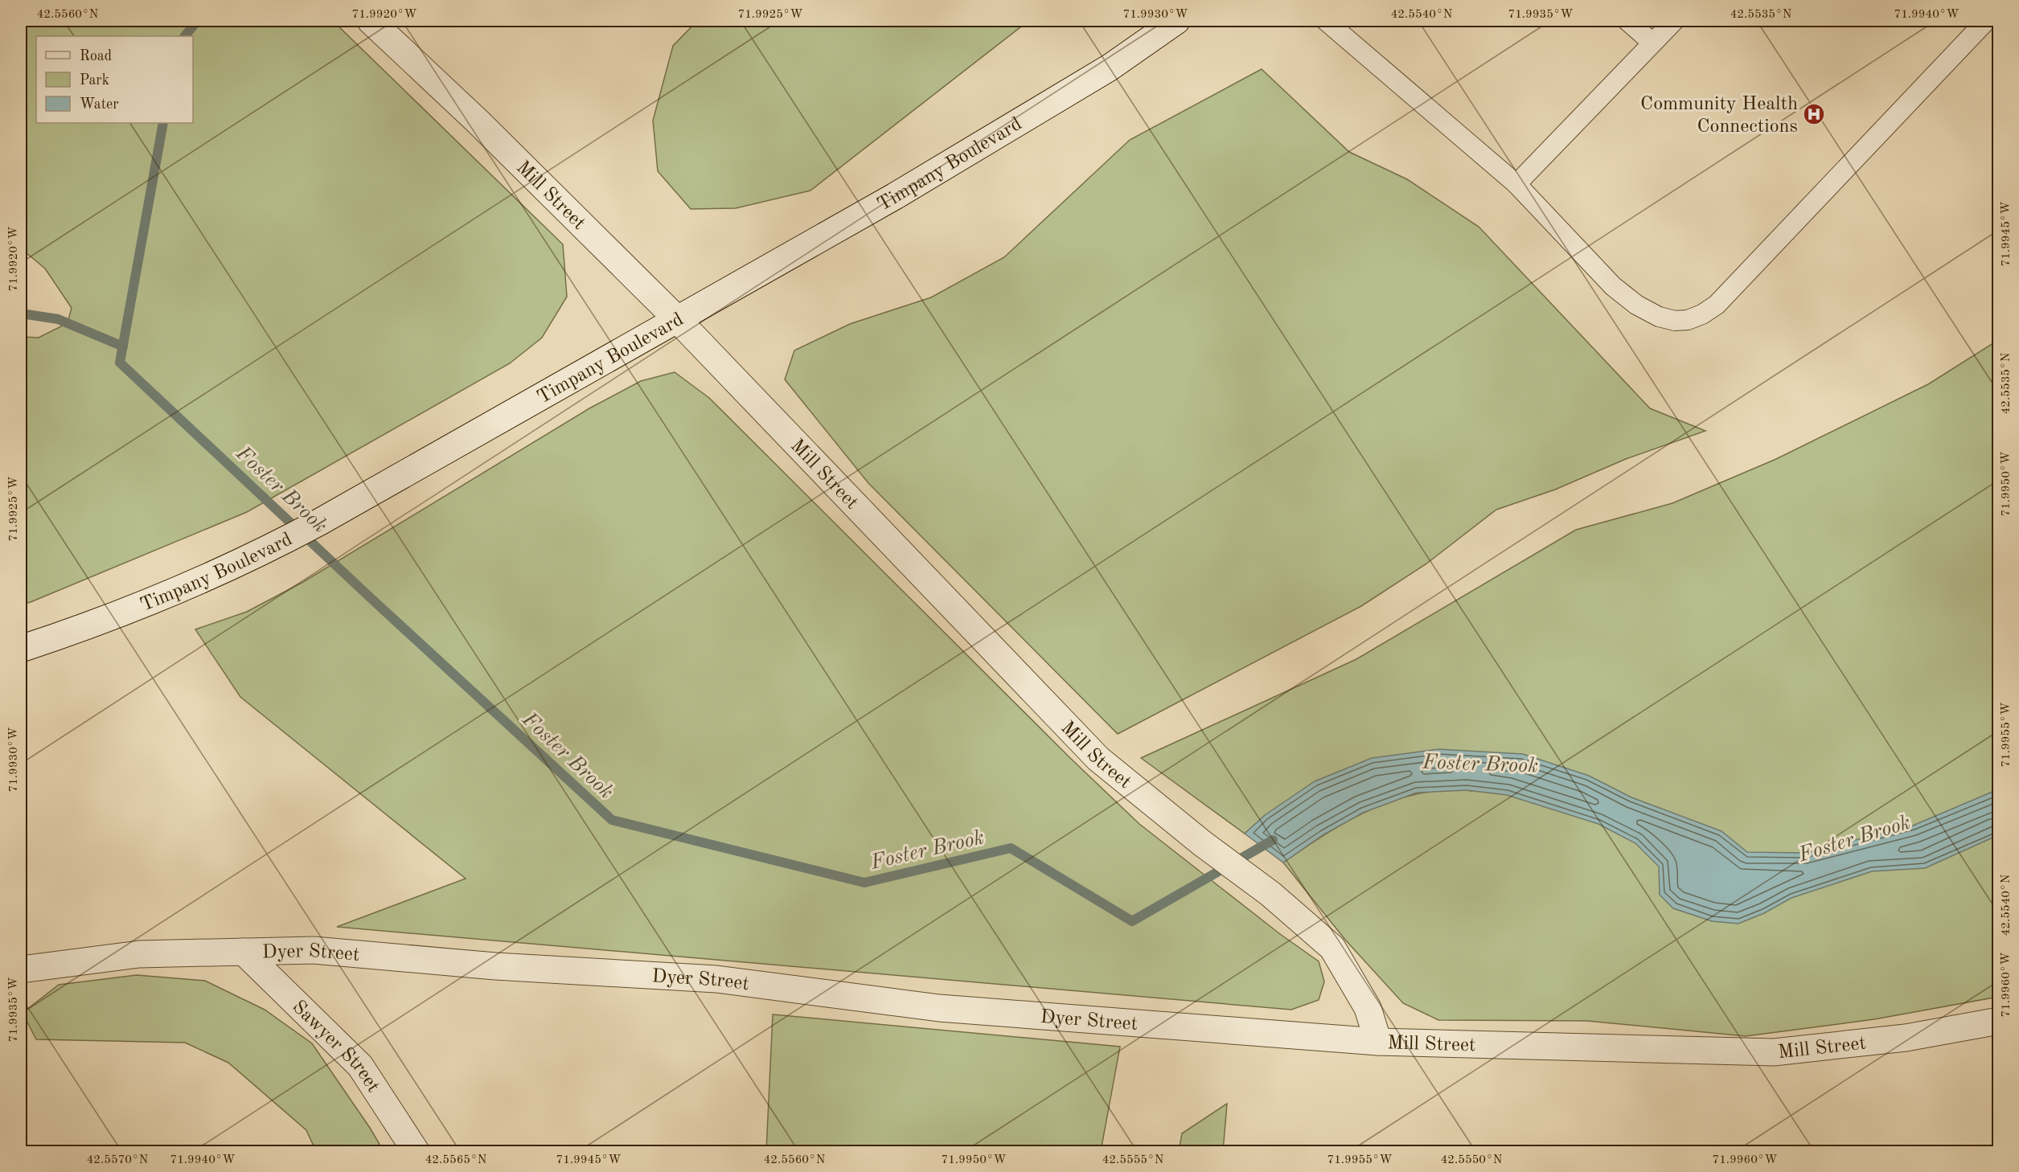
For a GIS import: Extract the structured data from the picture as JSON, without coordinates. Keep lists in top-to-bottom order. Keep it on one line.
{"streets":{"street":["Timpany Boulevard","Mill Street","Dyer Street","Sawyer Street"]},"crossings":[["Timpany Boulevard","Mill Street"],["Mill Street","Dyer Street"],["Dyer Street","Sawyer Street"]],"water":["Foster Brook"],"places":{"hospital":["Community Health Connections"]},"legend":["Road","Park","Water"],"coordinates":["42.5560°N","71.9920°W","71.9925°W","71.9930°W","42.5540°N","71.9935°W","42.5535°N","71.9940°W","71.9945°W","71.9950°W","71.9955°W","71.9960°W","42.5570°N","42.5565°N","42.5555°N","42.5550°N"]}
